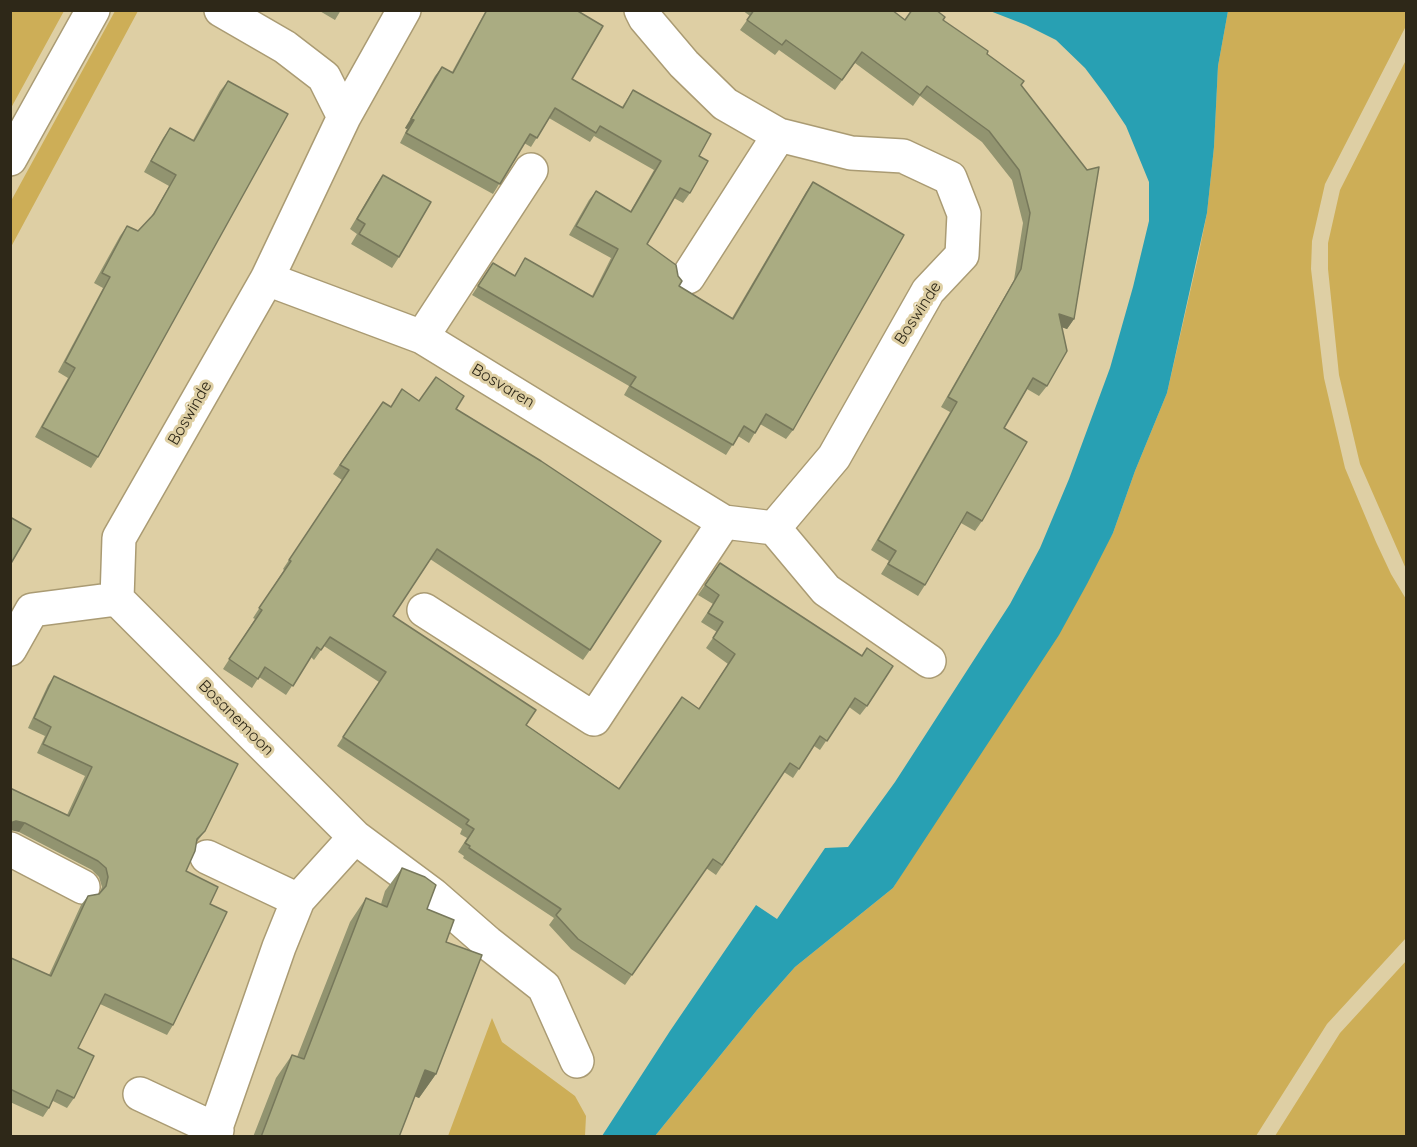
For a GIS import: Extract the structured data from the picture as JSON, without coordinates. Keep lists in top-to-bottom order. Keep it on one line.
{"streets":{"street":["Boswinde","Bosvaren","Bosanemoon"]},"crossings":[["Boswinde","Bosvaren"],["Boswinde","Bosanemoon"]]}
